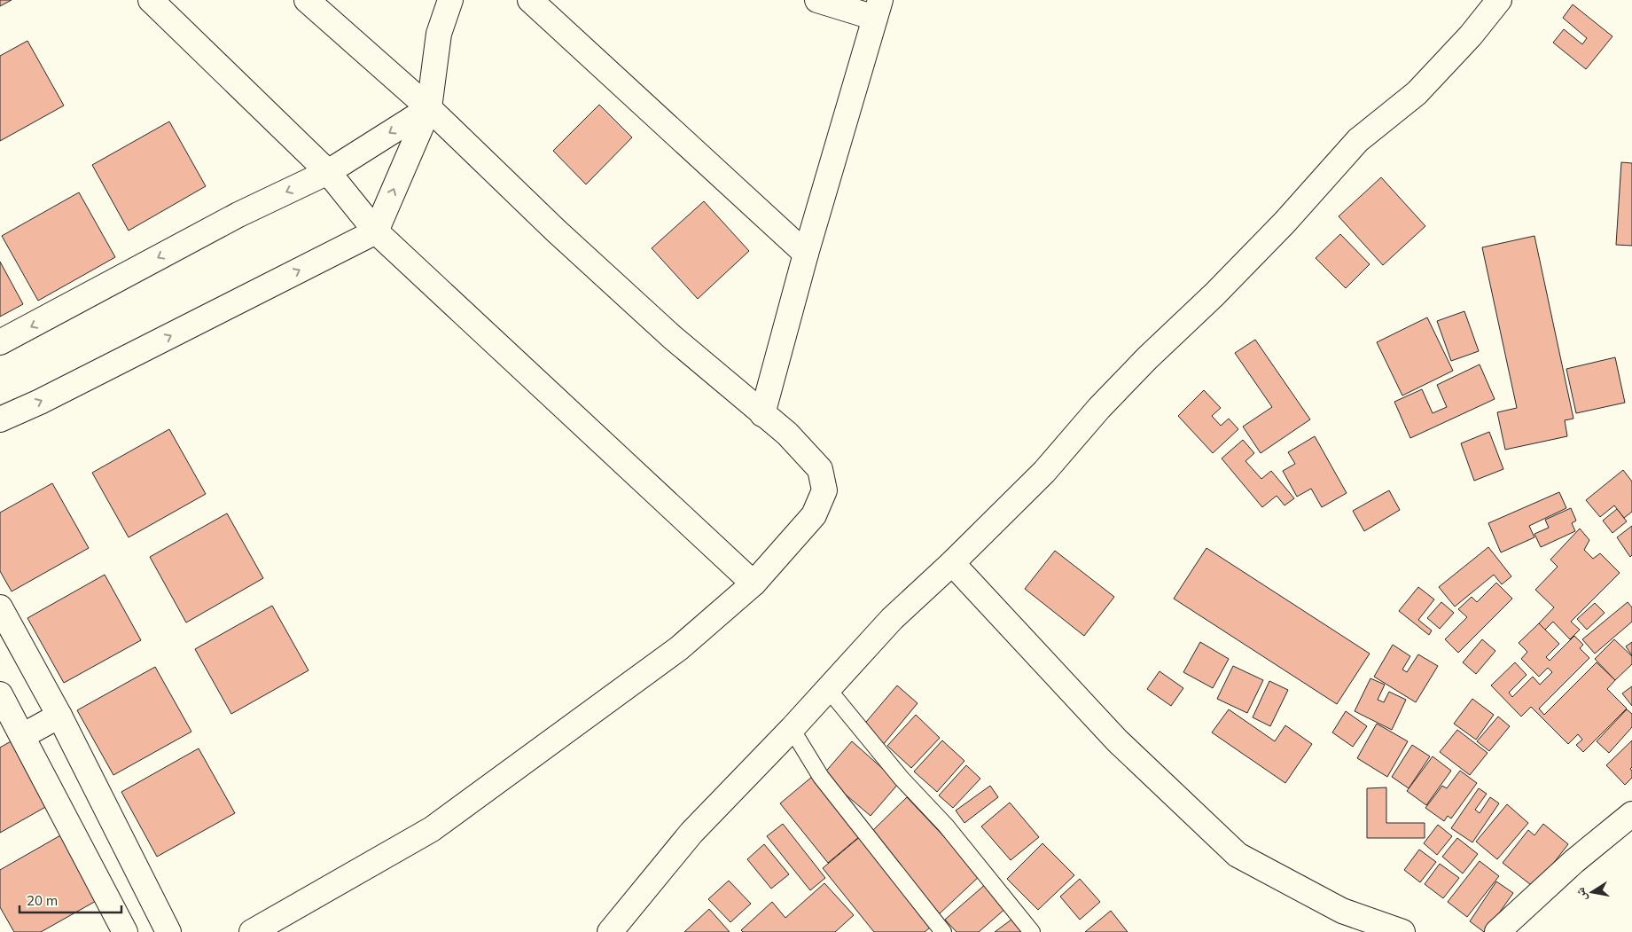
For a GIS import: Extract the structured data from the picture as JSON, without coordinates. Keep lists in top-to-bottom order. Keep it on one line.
{"scale_bar":"20 m","north":"left"}
